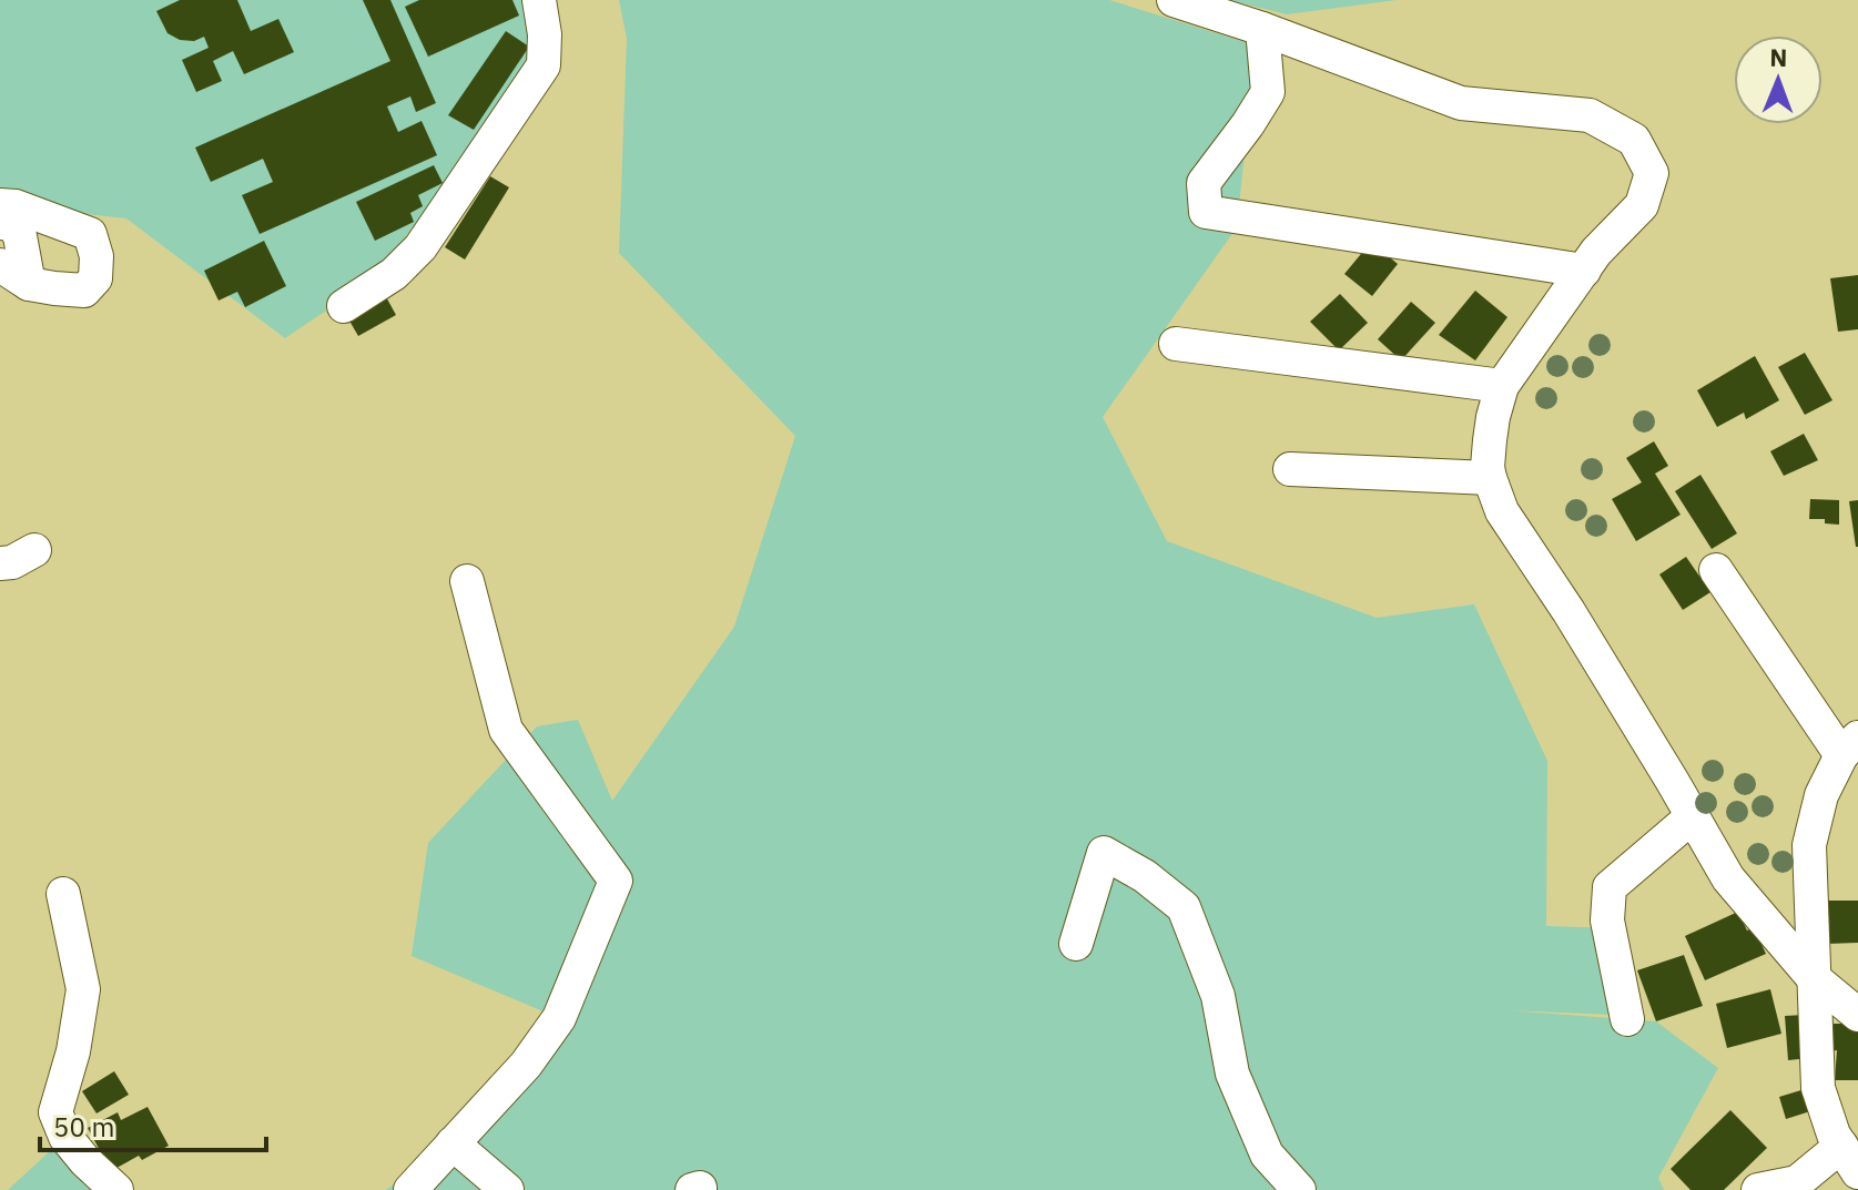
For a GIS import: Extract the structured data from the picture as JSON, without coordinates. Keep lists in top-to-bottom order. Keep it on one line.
{"scale_bar":"50 m","north":"top"}
